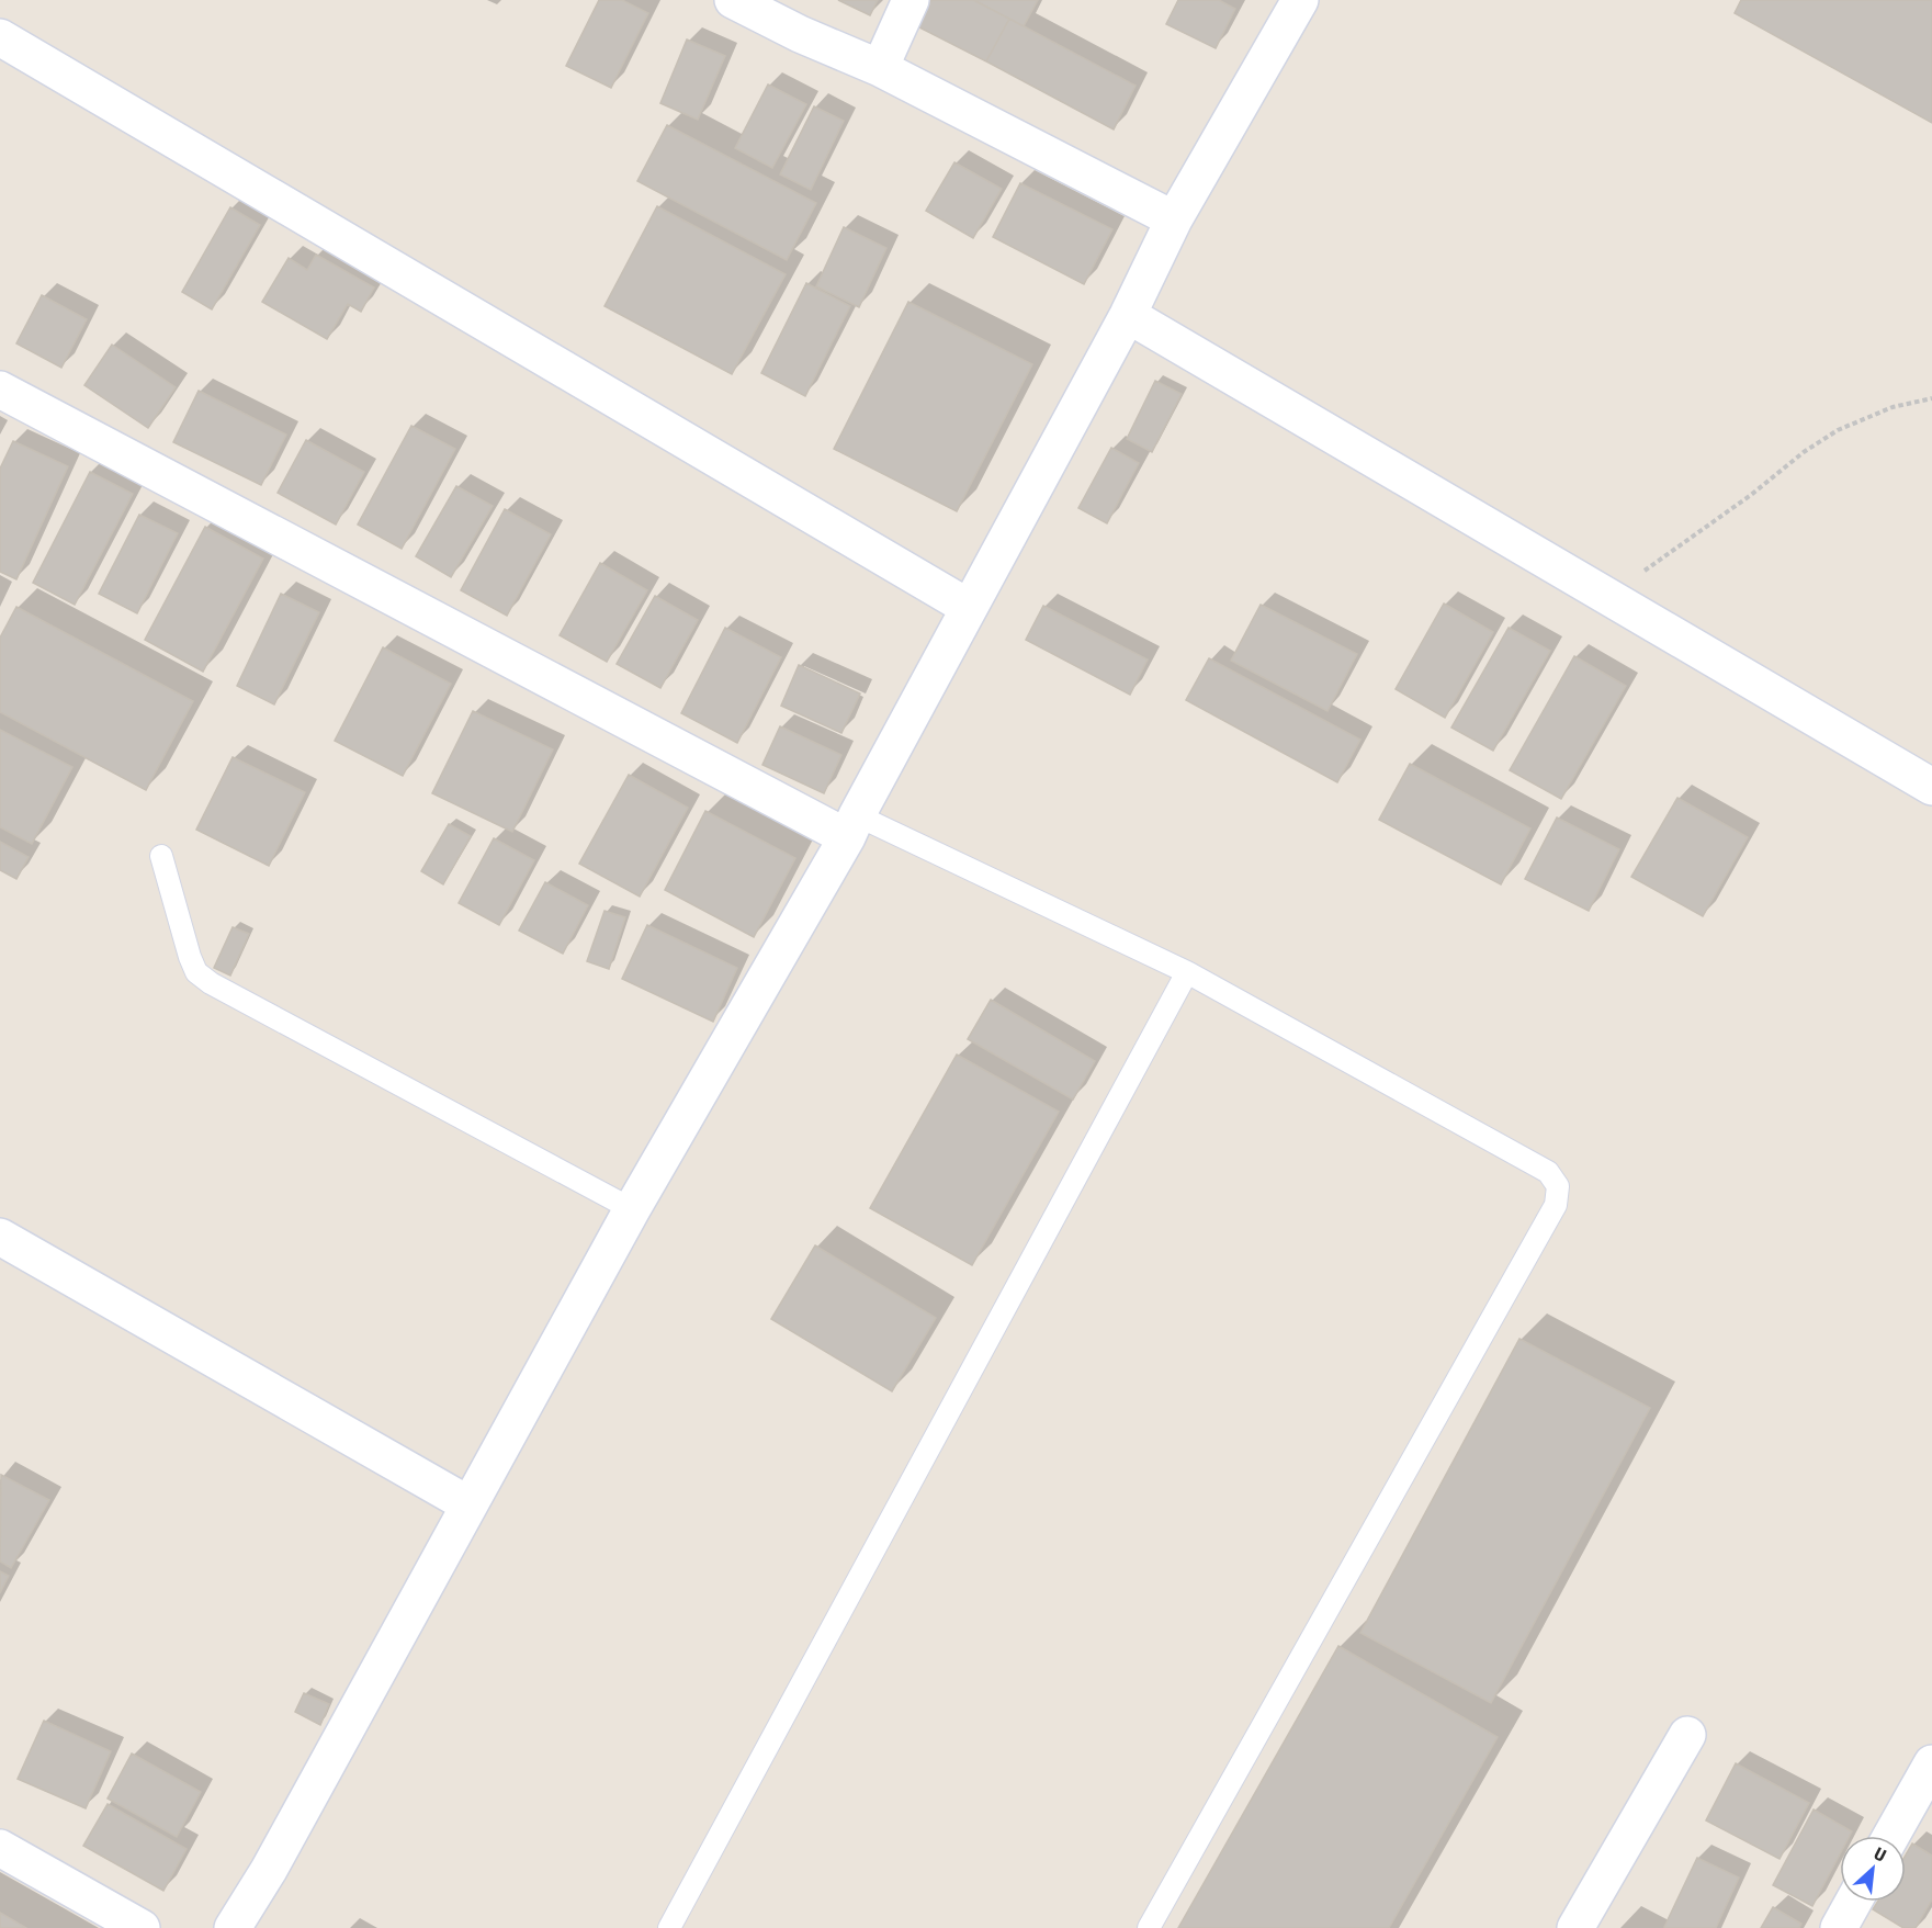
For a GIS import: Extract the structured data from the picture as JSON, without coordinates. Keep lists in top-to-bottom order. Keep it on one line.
{"north":"top right"}
